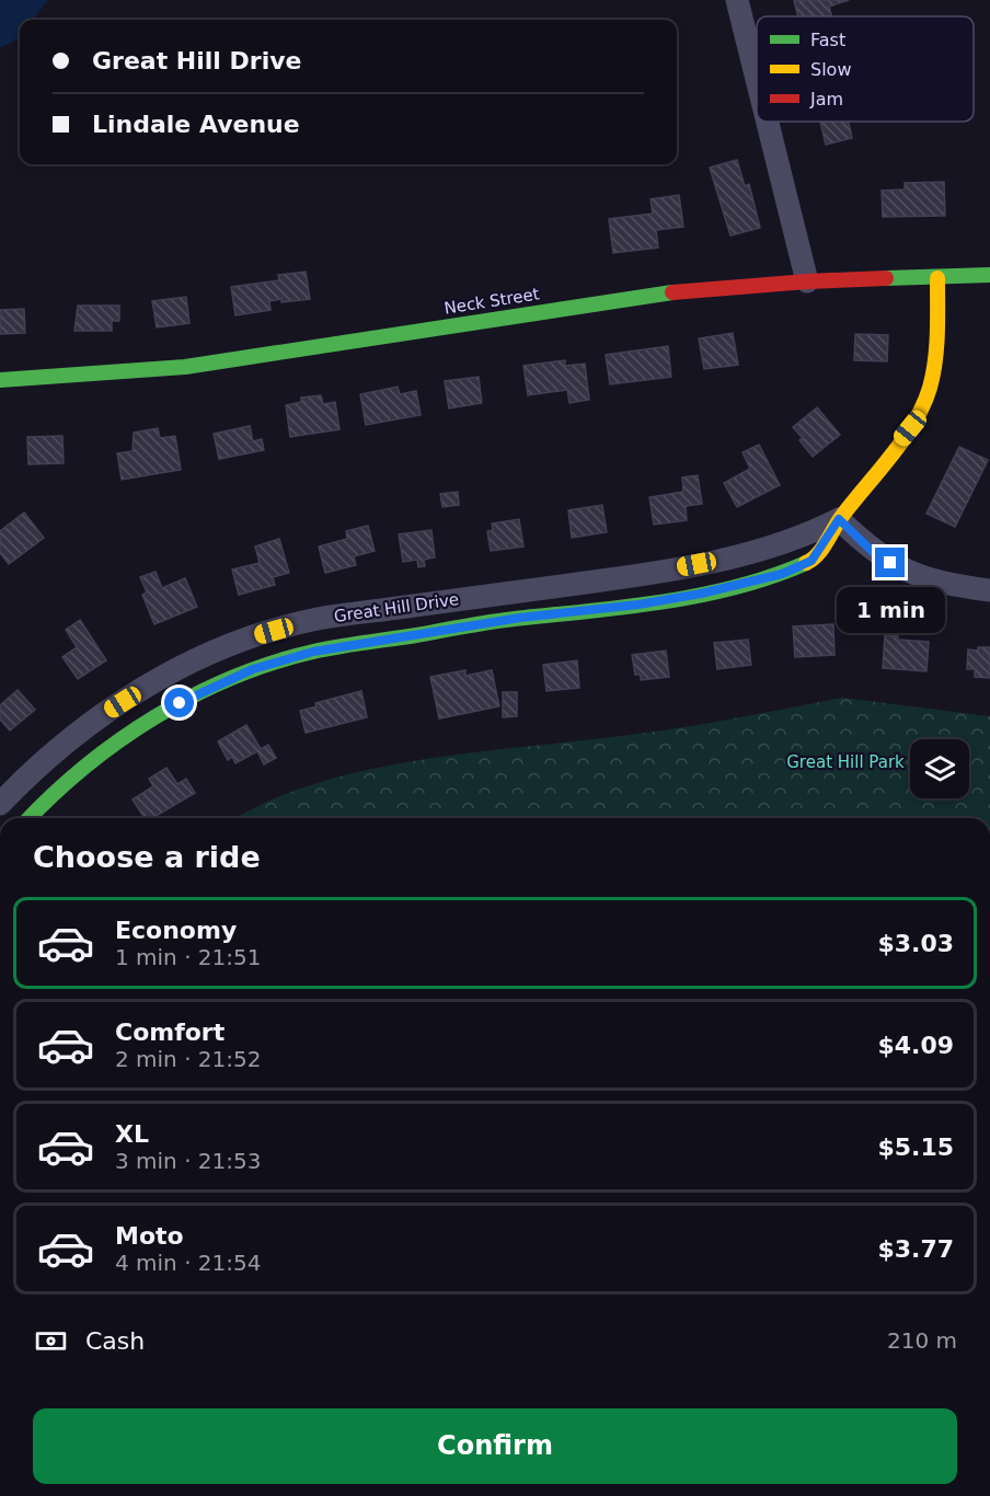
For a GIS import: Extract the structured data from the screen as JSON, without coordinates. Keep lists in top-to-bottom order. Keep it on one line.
{"streets":{"street":["Neck Street","Great Hill Drive"]},"crossings":[["Neck Street","Great Hill Drive"]],"parks":["Great Hill Park"],"legend":["Fast","Slow","Jam"],"page":{"banner":["Great Hill Drive","Lindale Avenue"],"bubble":"1 min","heading":"Choose a ride","list":[{"name":"Economy","note":"1 min · 21:51","value":"$3.03"},{"name":"Comfort","note":"2 min · 21:52","value":"$4.09"},{"name":"XL","note":"3 min · 21:53","value":"$5.15"},{"name":"Moto","note":"4 min · 21:54","value":"$3.77"}],"pay":["Cash","210 m"],"buttons":"Confirm"}}
